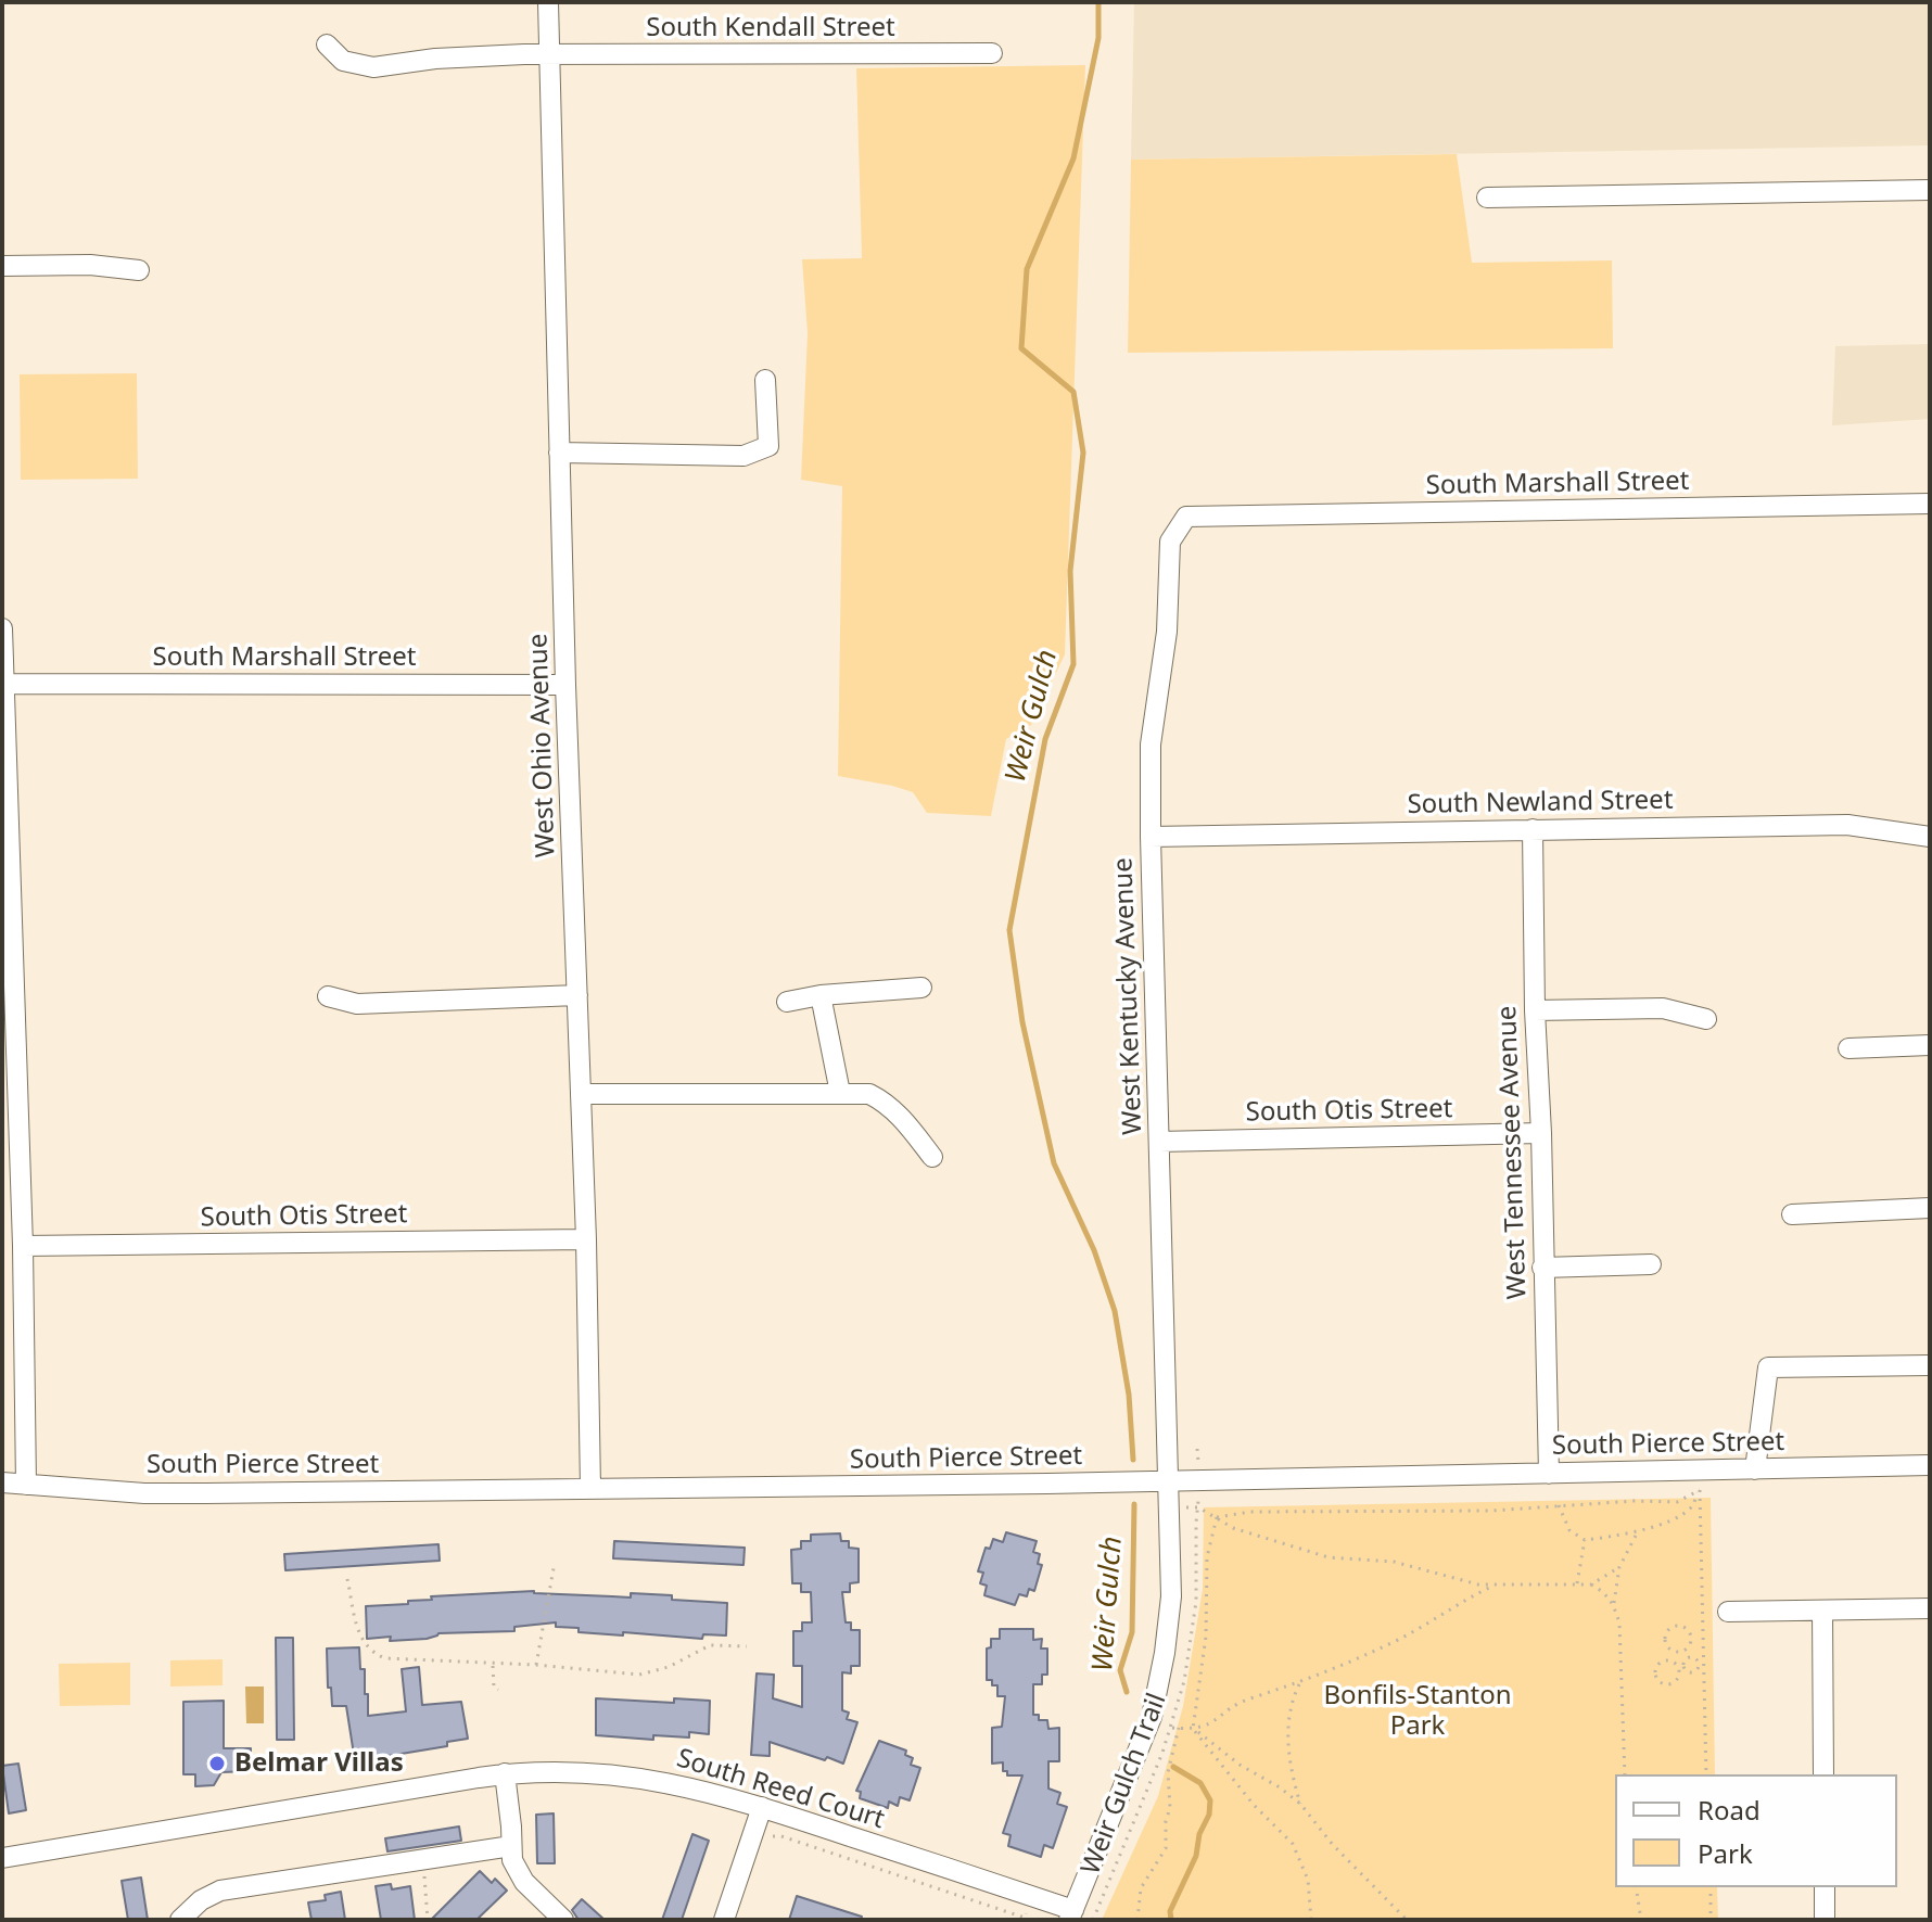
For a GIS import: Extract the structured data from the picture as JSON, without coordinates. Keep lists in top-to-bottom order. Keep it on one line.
{"streets":{"street":["South Kendall Street","South Marshall Street","West Ohio Avenue","South Newland Street","West Kentucky Avenue","South Otis Street","West Tennessee Avenue","South Pierce Street","South Reed Court"],"path":["Weir Gulch Trail"]},"crossings":[["South Kendall Street","West Ohio Avenue"],["South Marshall Street","West Ohio Avenue"],["South Marshall Street","West Kentucky Avenue"],["West Ohio Avenue","South Otis Street"],["West Ohio Avenue","South Pierce Street"],["South Newland Street","West Kentucky Avenue"],["South Newland Street","West Tennessee Avenue"],["West Kentucky Avenue","South Otis Street"],["West Kentucky Avenue","South Pierce Street"],["West Kentucky Avenue","South Reed Court"],["South Otis Street","West Tennessee Avenue"],["West Tennessee Avenue","South Pierce Street"]],"water":["Weir Gulch"],"parks":["Bonfils-Stanton Park"],"places":["Belmar Villas"],"legend":["Road","Park"]}
